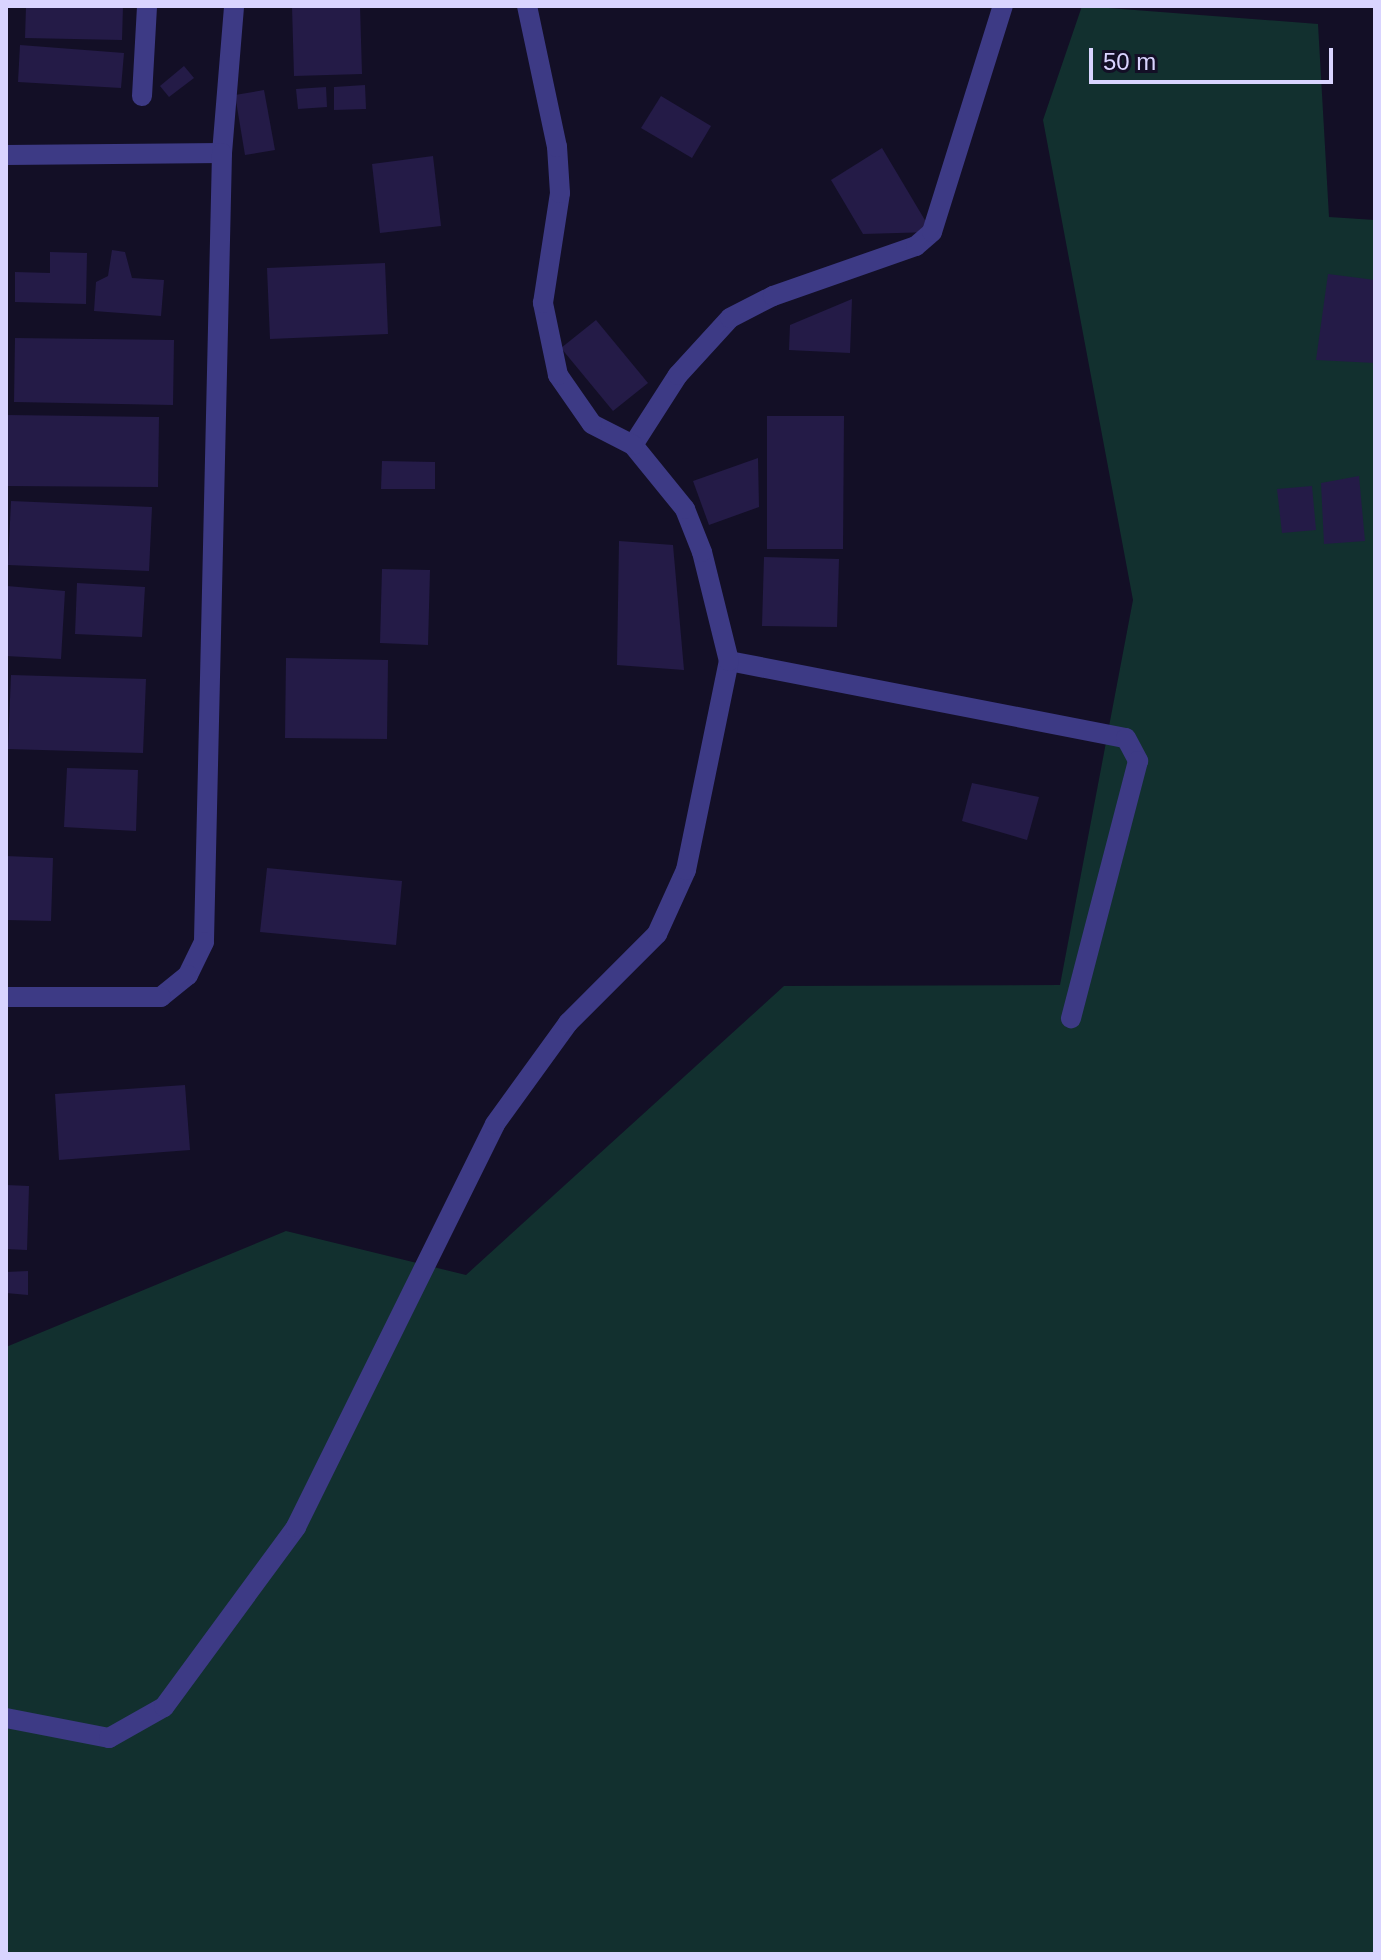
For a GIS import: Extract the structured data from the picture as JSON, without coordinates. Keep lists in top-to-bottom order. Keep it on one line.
{"scale_bar":"50 m"}
